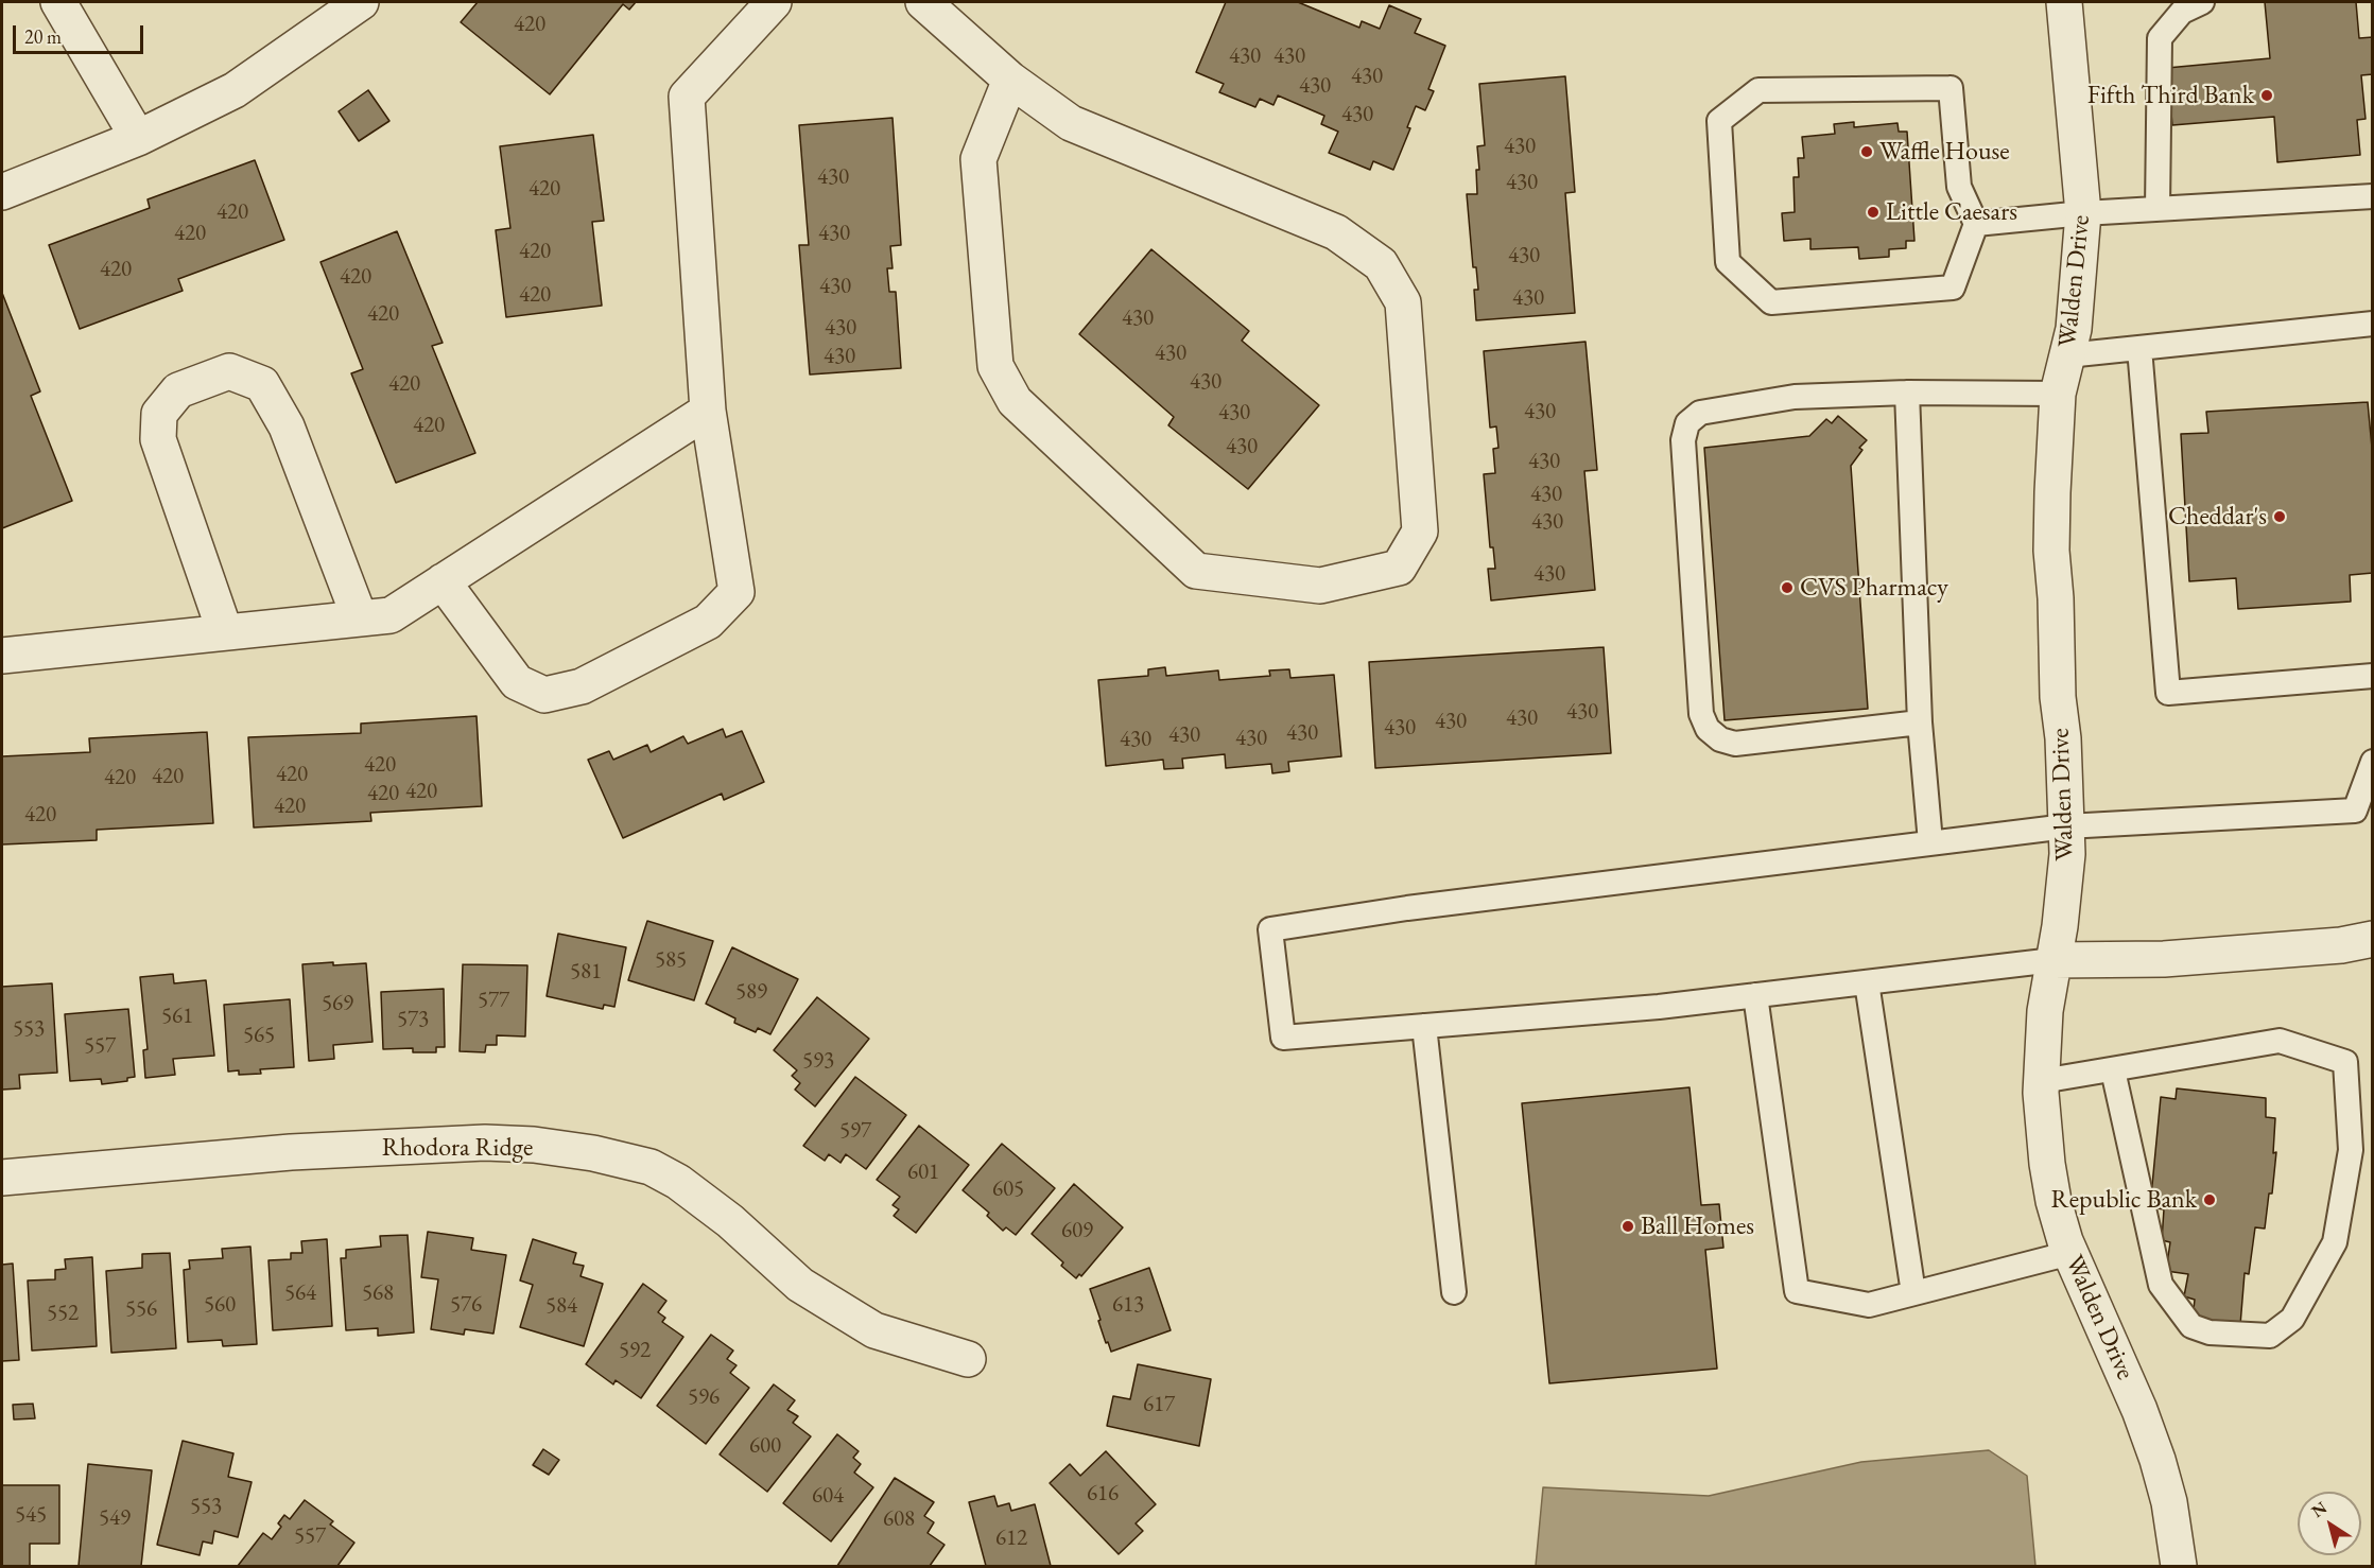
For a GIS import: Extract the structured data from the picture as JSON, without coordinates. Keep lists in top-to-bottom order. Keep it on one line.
{"streets":{"street":["Walden Drive","Rhodora Ridge"]},"places":["Fifth Third Bank","Waffle House","Little Caesars","Cheddar's","CVS Pharmacy","Republic Bank","Ball Homes"],"house_numbers":["420","430","430","430","430","430","430","430","430","420","420","420","430","420","430","420","420","430","420","430","420","430","430","430","430","430","420","430","430","420","430","430","430","430","430","430","430","430","430","430","430","430","430","420","420","420","420","420","420","420","420","585","581","589","577","569","561","573","553","565","557","593","597","601","605","609","564","568","560","576","613","584","556","552","592","596","617","600","616","604","553","545","549","608","557","612"],"scale_bar":"20 m","north":"top left"}
